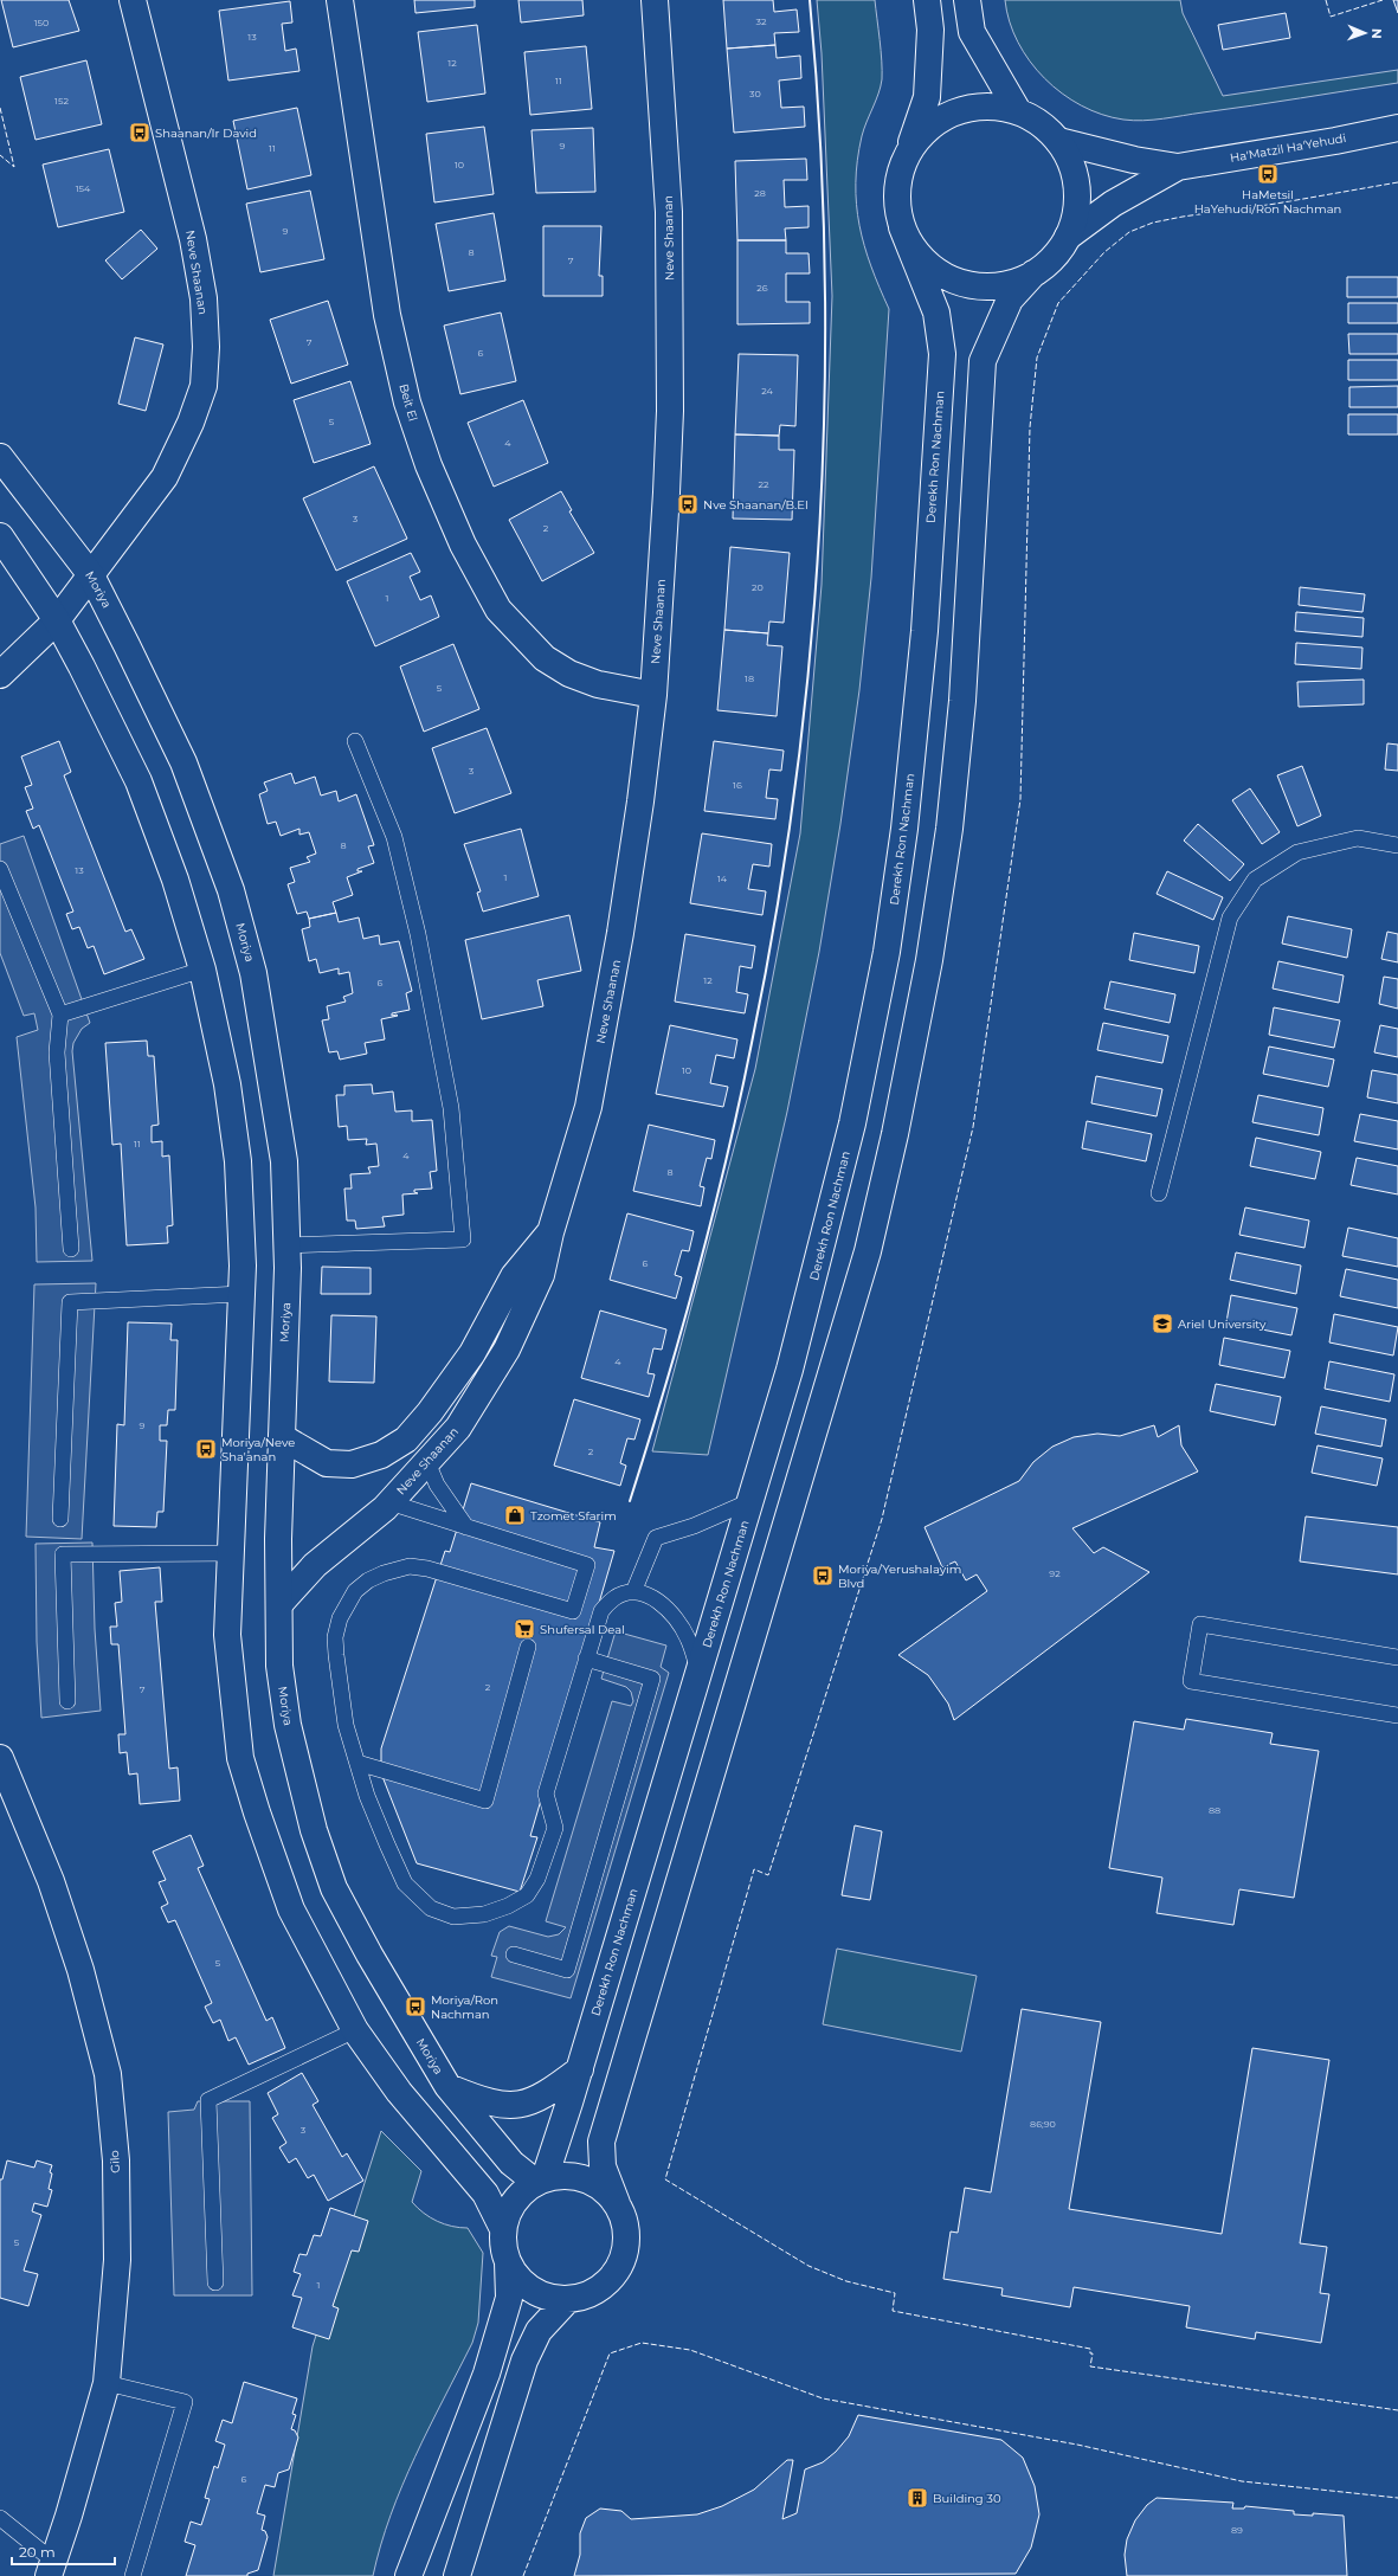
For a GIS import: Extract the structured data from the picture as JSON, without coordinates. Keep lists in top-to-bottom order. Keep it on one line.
{"streets":{"street":["Ha'Matzil Ha'Yehudi","Neve Shaanan","Beit El","Derekh Ron Nachman","Moriya","Gilo"]},"crossings":[["Neve Shaanan","Beit El"],["Neve Shaanan","Moriya"],["Derekh Ron Nachman","Moriya"]],"places":{"bus stop":["Shaanan/Ir David","HaMetsil HaYehudi/Ron Nachman","Nve Shaanan/B.El","Moriya/Neve Sha'anan","Moriya/Yerushalayim Blvd","Moriya/Ron Nachman"],"school or university":["Ariel University"],"shop":["Tzomet Sfarim"],"supermarket":["Shufersal Deal"],"building":["Building 30"]},"house_numbers":["32","150","13","12","11","30","152","9","11","10","154","28","9","8","7","26","7","6","24","5","4","22","3","2","20","1","18","5","3","16","8","13","1","14","12","6","10","11","4","8","6","4","9","2","92","2","7","88","5","86;90","3","5","1","6","89"],"scale_bar":"20 m","north":"right"}
